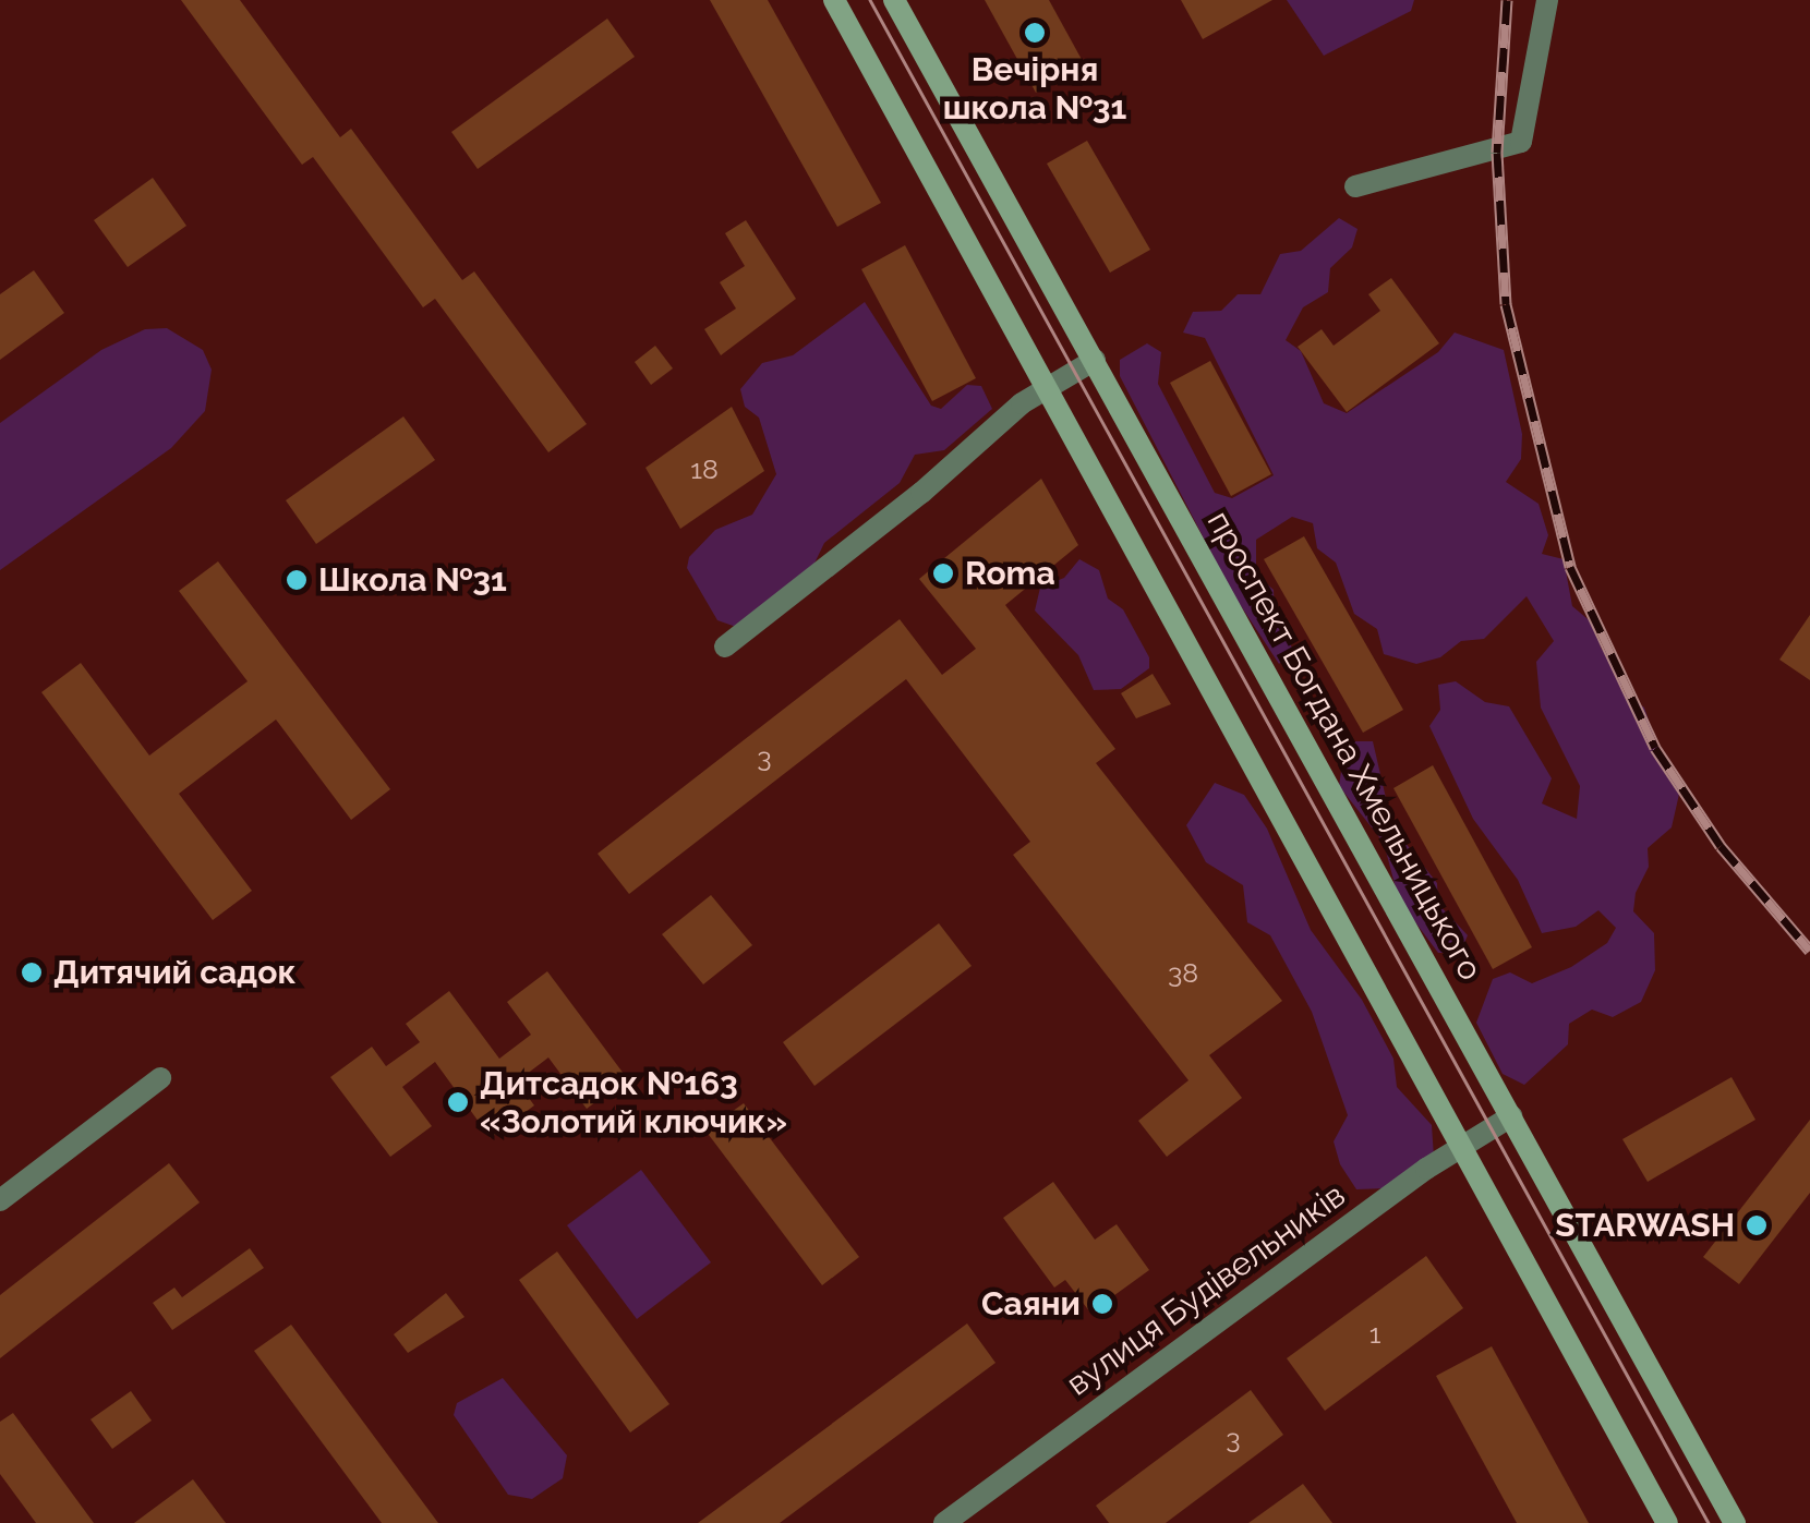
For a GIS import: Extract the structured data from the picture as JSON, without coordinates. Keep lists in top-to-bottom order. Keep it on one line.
{"streets":{"main road":["проспект Богдана Хмельницького"],"street":["вулиця Будівельників"]},"crossings":[["проспект Богдана Хмельницького","вулиця Будівельників"]],"places":["Вечірня школа №31","Roma","Школа №31","Дитячий садок","Дитсадок №163 «Золотий ключик»","STARWASH","Саяни"],"house_numbers":["18","3","38","1","3"]}
